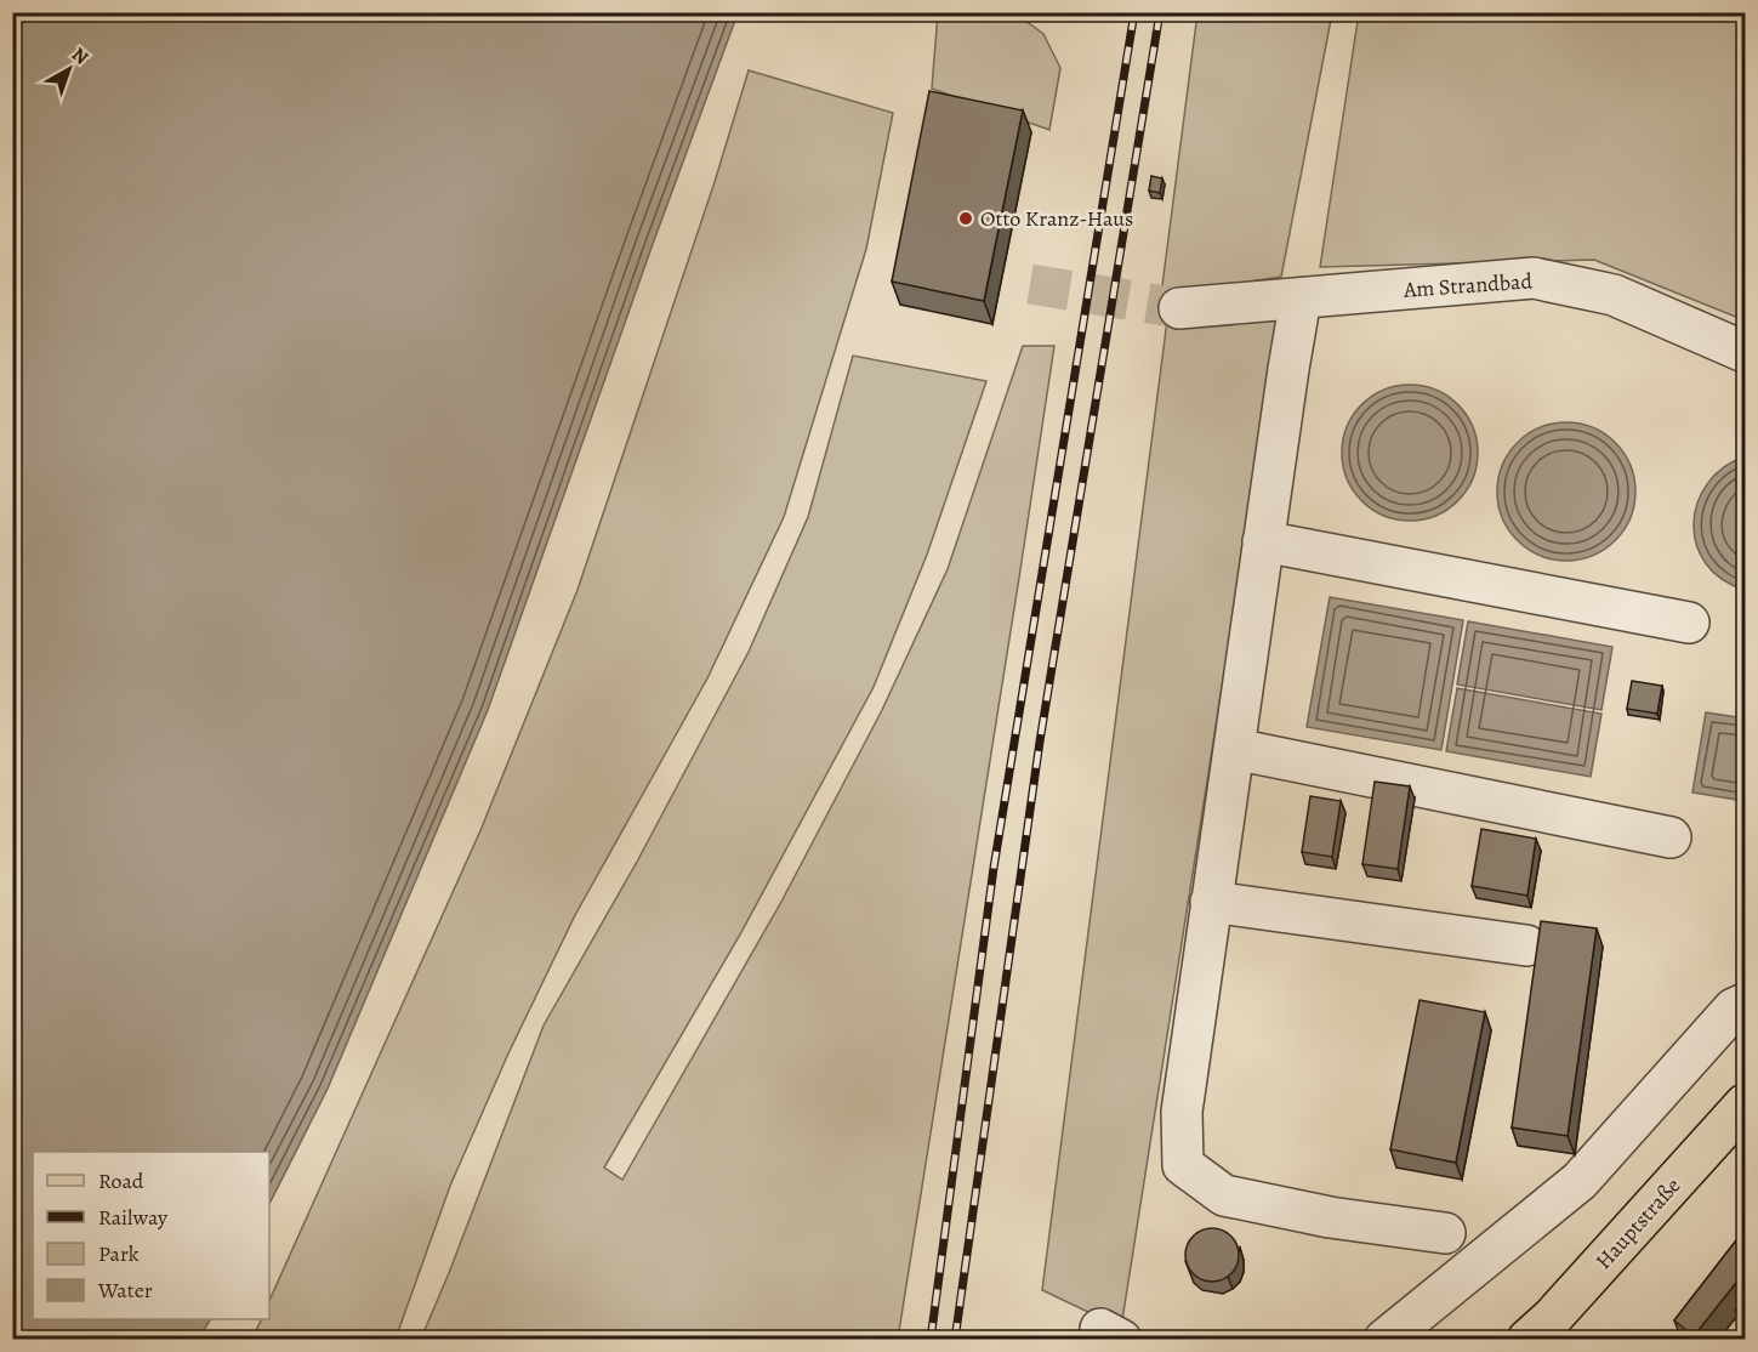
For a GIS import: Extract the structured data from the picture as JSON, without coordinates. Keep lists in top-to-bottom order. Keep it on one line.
{"streets":{"main road":["Hauptstraße"],"street":["Am Strandbad"]},"places":["Otto Kranz-Haus"],"legend":["Road","Railway","Park","Water"],"north":"top right"}
